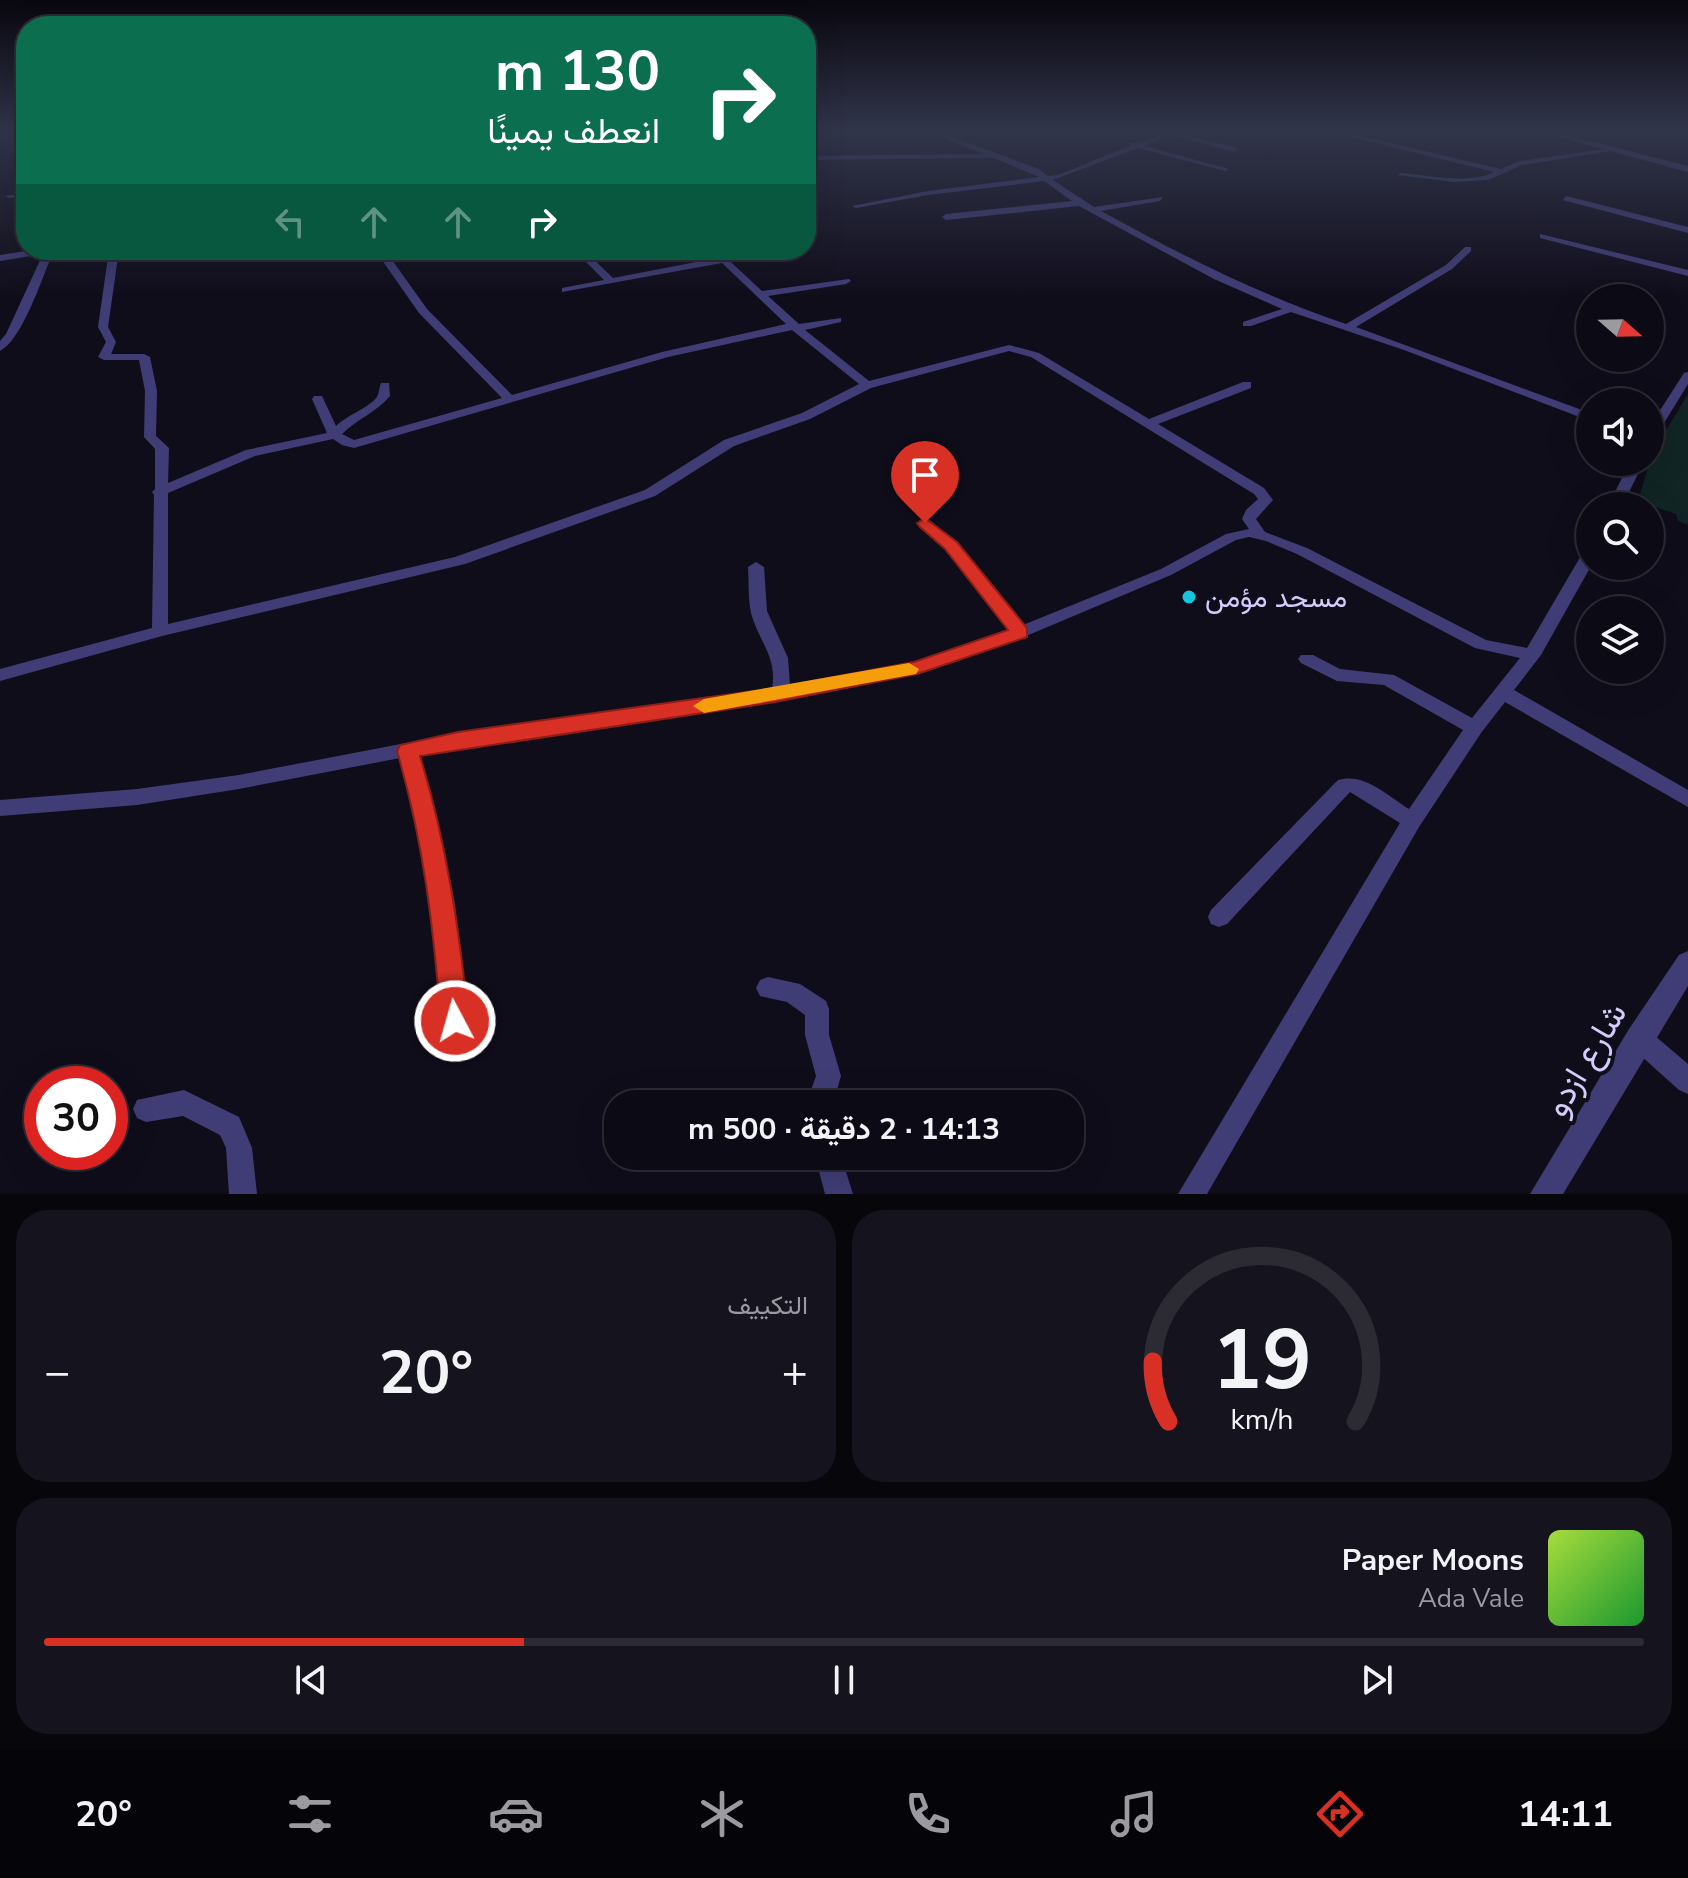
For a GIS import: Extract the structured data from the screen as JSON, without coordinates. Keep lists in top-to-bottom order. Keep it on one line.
{"streets":{"street":["شارع ازدو"]},"places":["مسجد مؤمن"],"north":"right","page":{"turn":["130 m","انعطف يمينًا"],"limit":"30","trip":"14:13 · 2 دقيقة · 500 m","tile":"التكييف","heat":["−","20°","+"],"song":["Paper Moons","Ada Vale"],"tabs":["14:11","20°"],"gauge":["19","km/h"]}}
